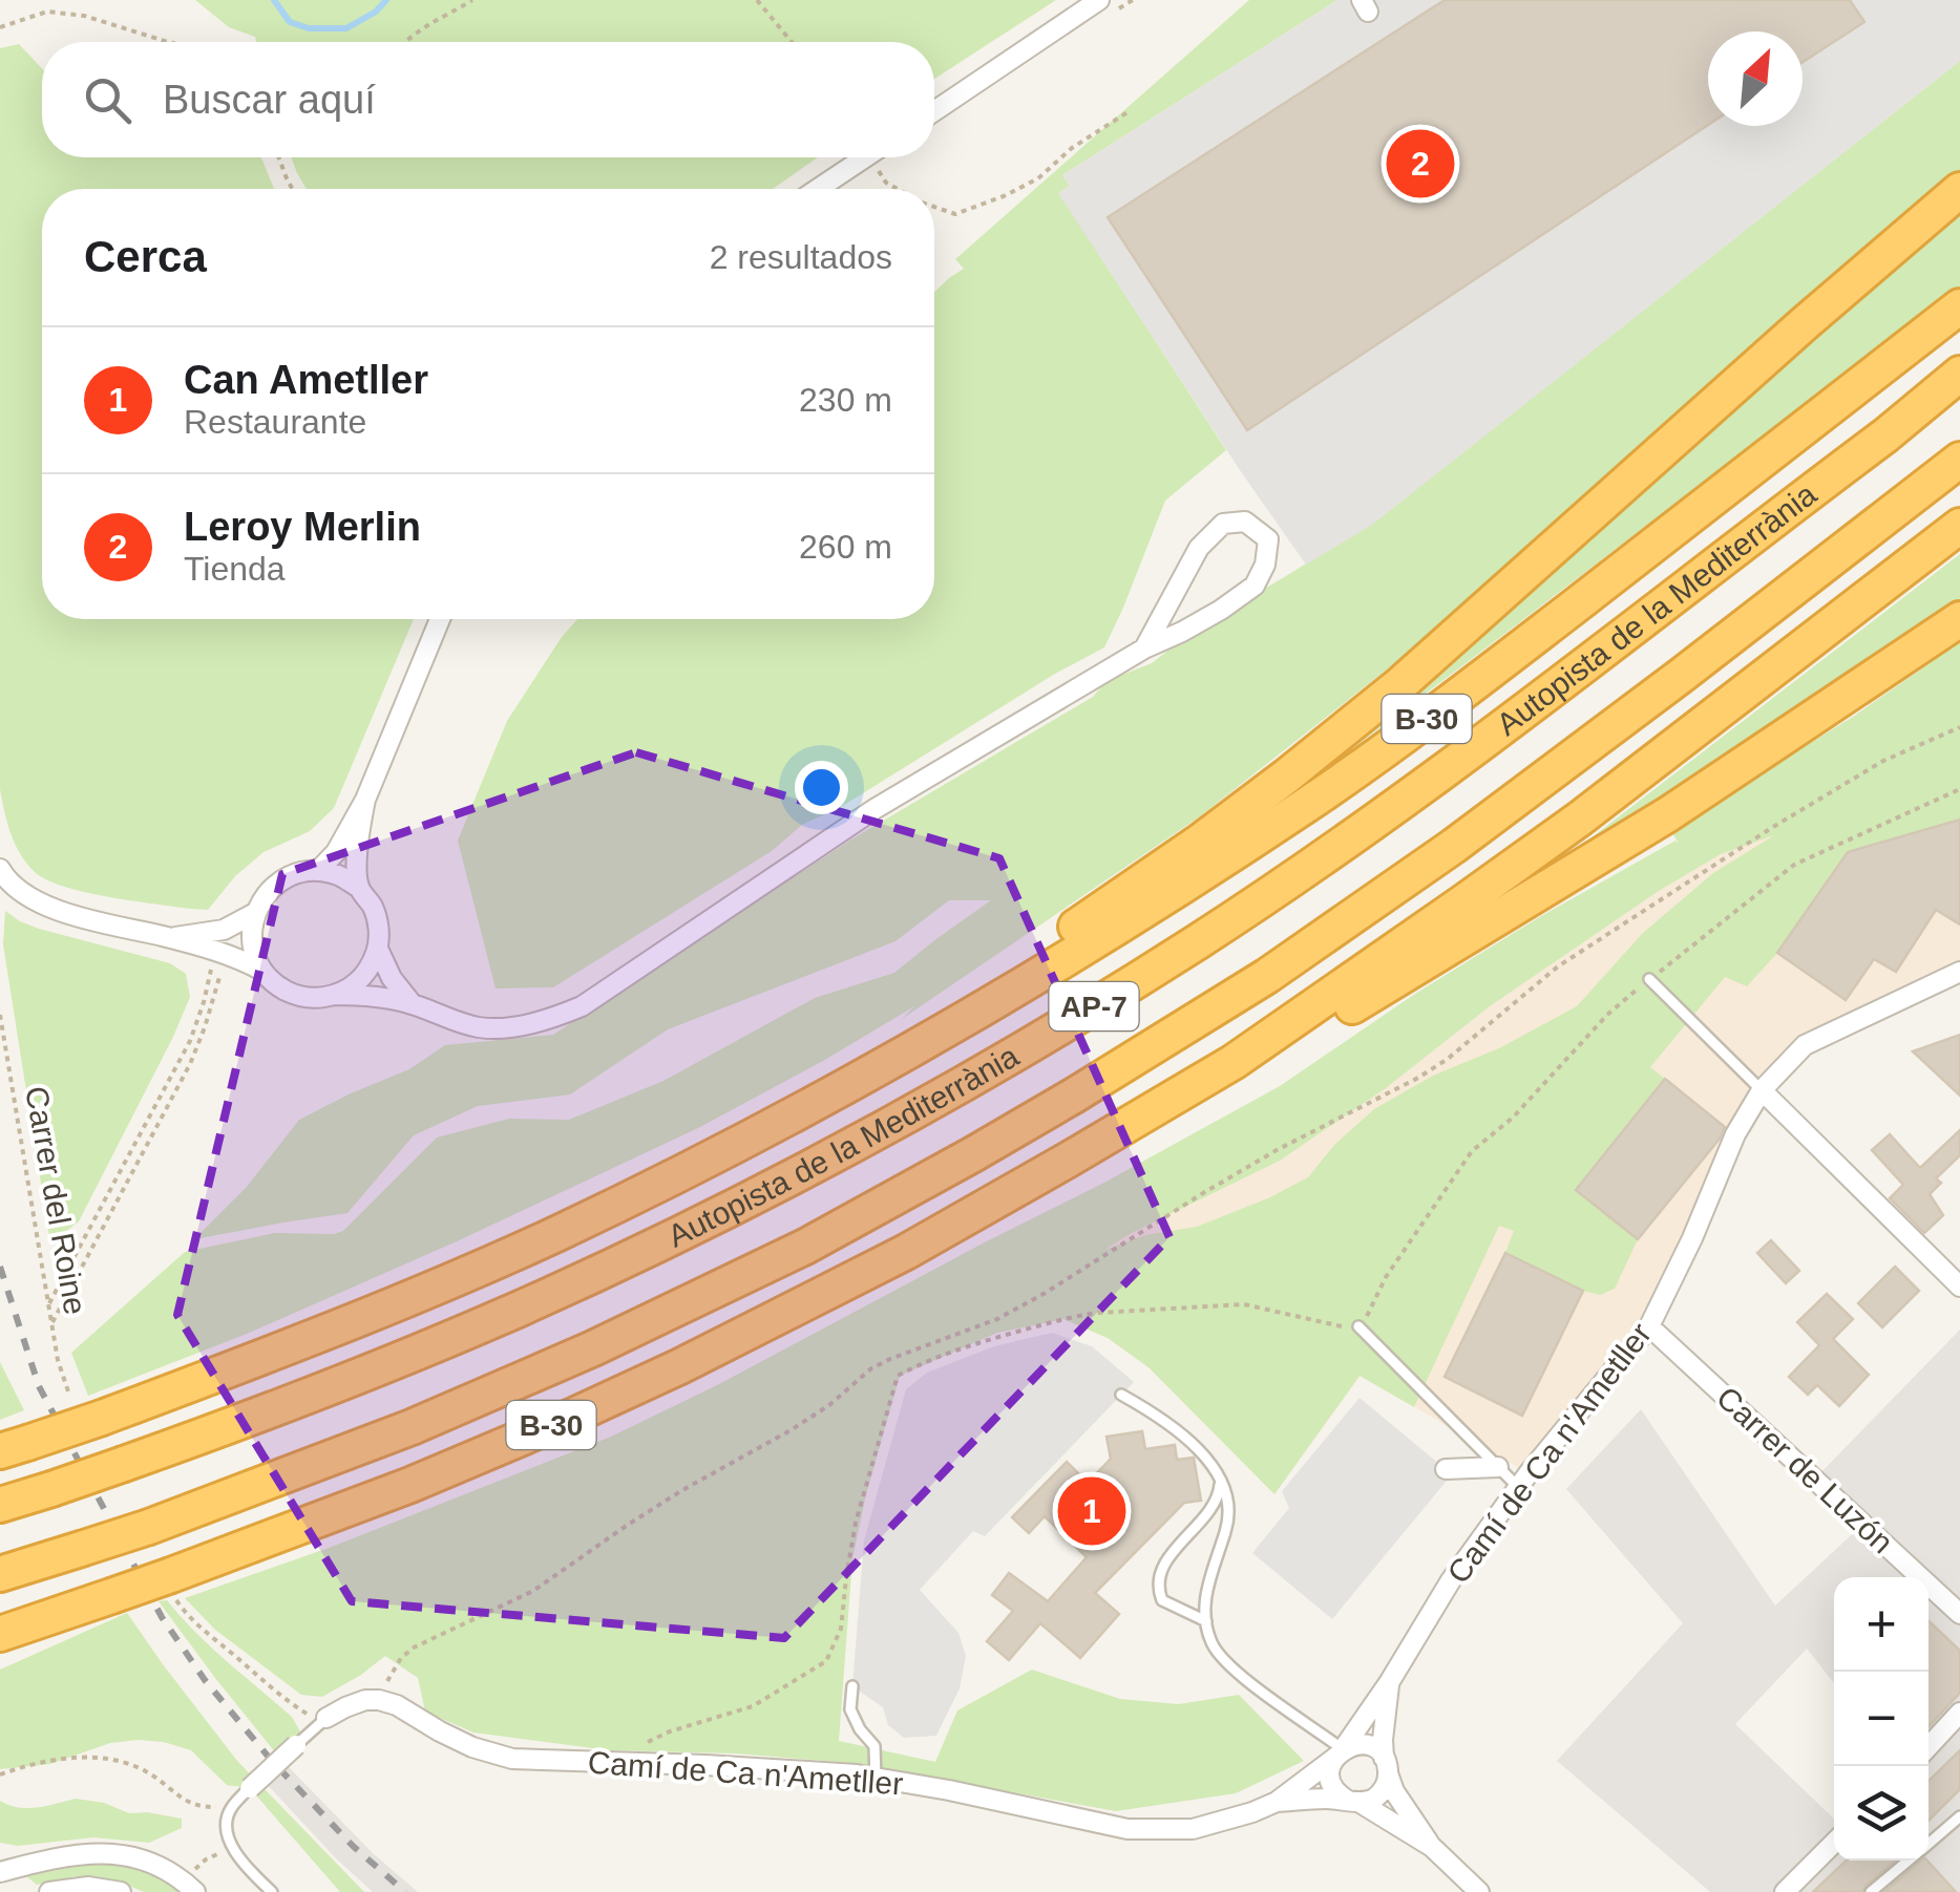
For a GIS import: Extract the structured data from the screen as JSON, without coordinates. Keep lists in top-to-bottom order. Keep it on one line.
{"streets":{"highway":["Autopista de la Mediterrània","B-30","AP-7"],"street":["Camí de Ca n'Ametller","Carrer de Luzón"],"path":["Carrer del Roine"]},"crossings":[["Camí de Ca n'Ametller","Carrer de Luzón"]],"north":"top right","page":{"search":"Buscar aquí","pins":["2","1"],"heading":["Cerca","2 resultados"],"list":[{"mark":"1","name":"Can Ametller","note":"Restaurante","value":"230 m"},{"mark":"2","name":"Leroy Merlin","note":"Tienda","value":"260 m"}],"map_buttons":["+","−"]}}
